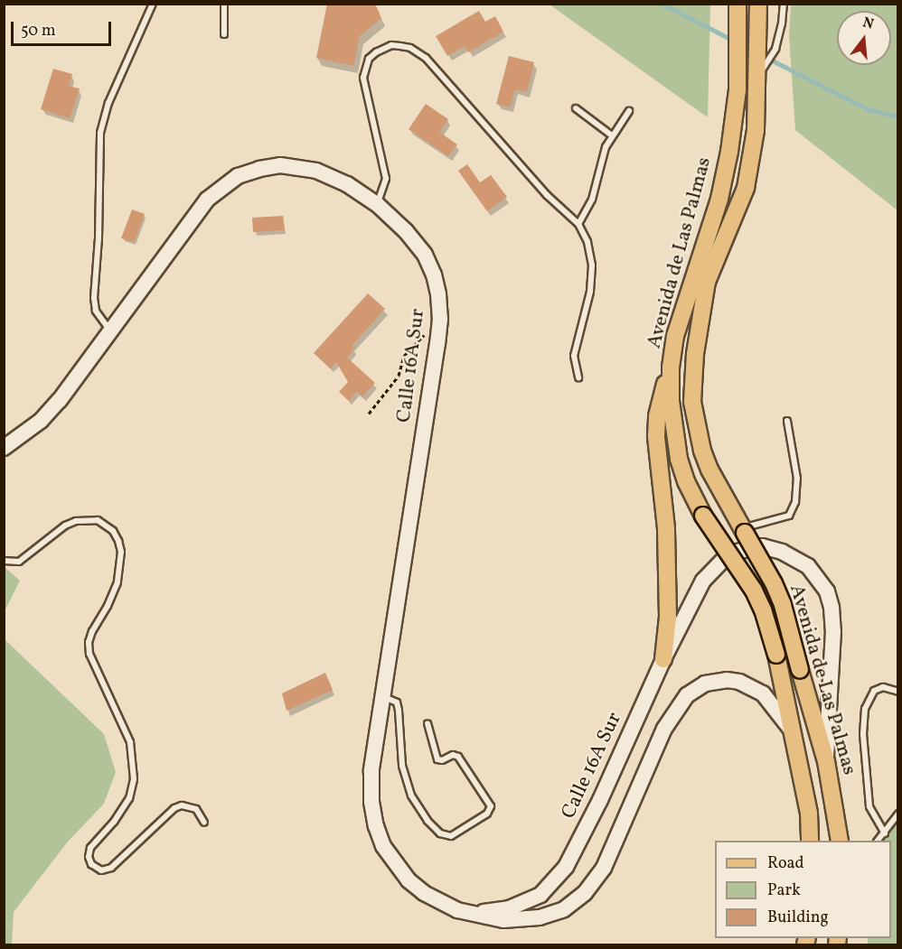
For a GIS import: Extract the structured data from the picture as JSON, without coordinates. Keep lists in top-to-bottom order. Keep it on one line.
{"streets":{"main road":["Avenida de Las Palmas","Calle 16A Sur"]},"crossings":[["Avenida de Las Palmas","Calle 16A Sur"]],"legend":["Road","Park","Building"],"scale_bar":"50 m","north":"top"}
